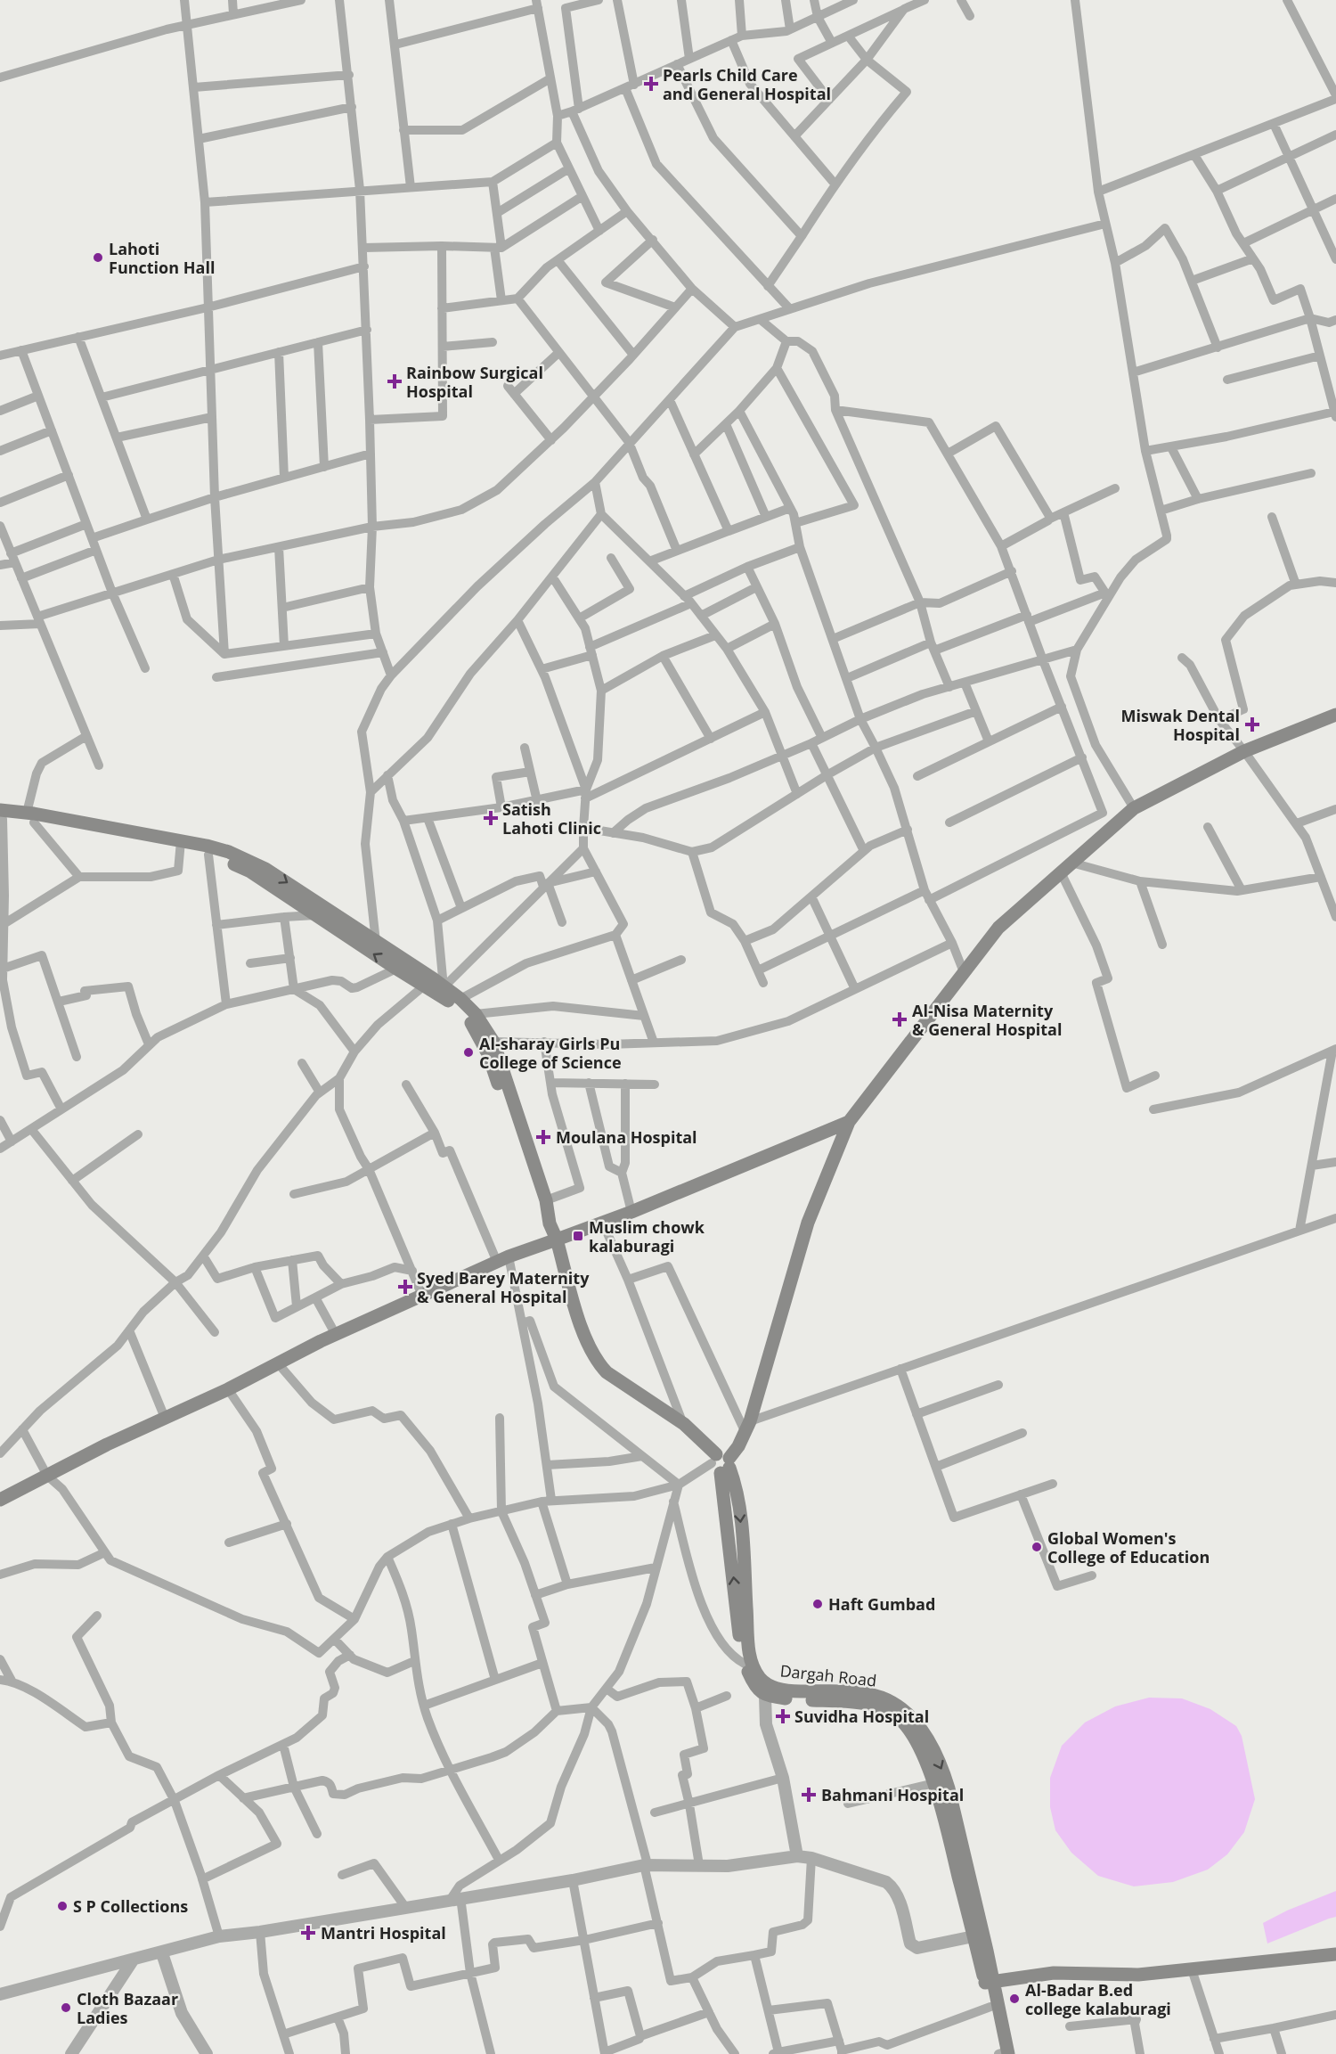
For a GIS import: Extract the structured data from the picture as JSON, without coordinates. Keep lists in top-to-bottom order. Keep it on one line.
{"streets":{"main road":["Dargah Road"]},"places":{"health":["Pearls Child Care and General Hospital","Rainbow Surgical Hospital","Miswak Dental Hospital","Satish Lahoti Clinic","Al-Nisa Maternity & General Hospital","Moulana Hospital","Syed Barey Maternity & General Hospital","Suvidha Hospital","Bahmani Hospital","Mantri Hospital"],"other":["Lahoti Function Hall","Al-sharay Girls Pu College of Science","Global Women's College of Education","Haft Gumbad","S P Collections","Al-Badar B.ed college kalaburagi","Cloth Bazaar Ladies"],"transit":["Muslim chowk kalaburagi"]}}
